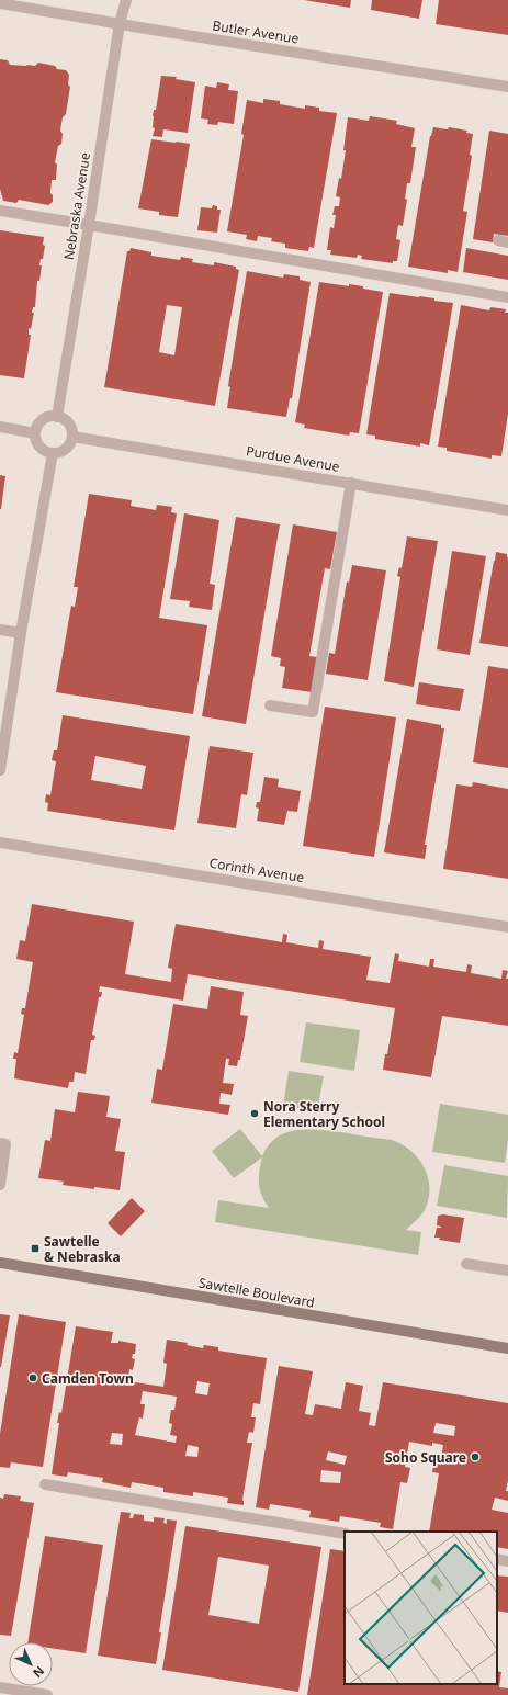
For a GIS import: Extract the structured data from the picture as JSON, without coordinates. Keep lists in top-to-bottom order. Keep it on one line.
{"streets":{"street":["Butler Avenue","Nebraska Avenue","Purdue Avenue","Corinth Avenue","Sawtelle Boulevard"]},"crossings":[["Butler Avenue","Nebraska Avenue"],["Nebraska Avenue","Purdue Avenue"]],"places":{"other":["Nora Sterry Elementary School","Camden Town","Soho Square"],"transit":["Sawtelle & Nebraska"]},"north":"bottom right"}
